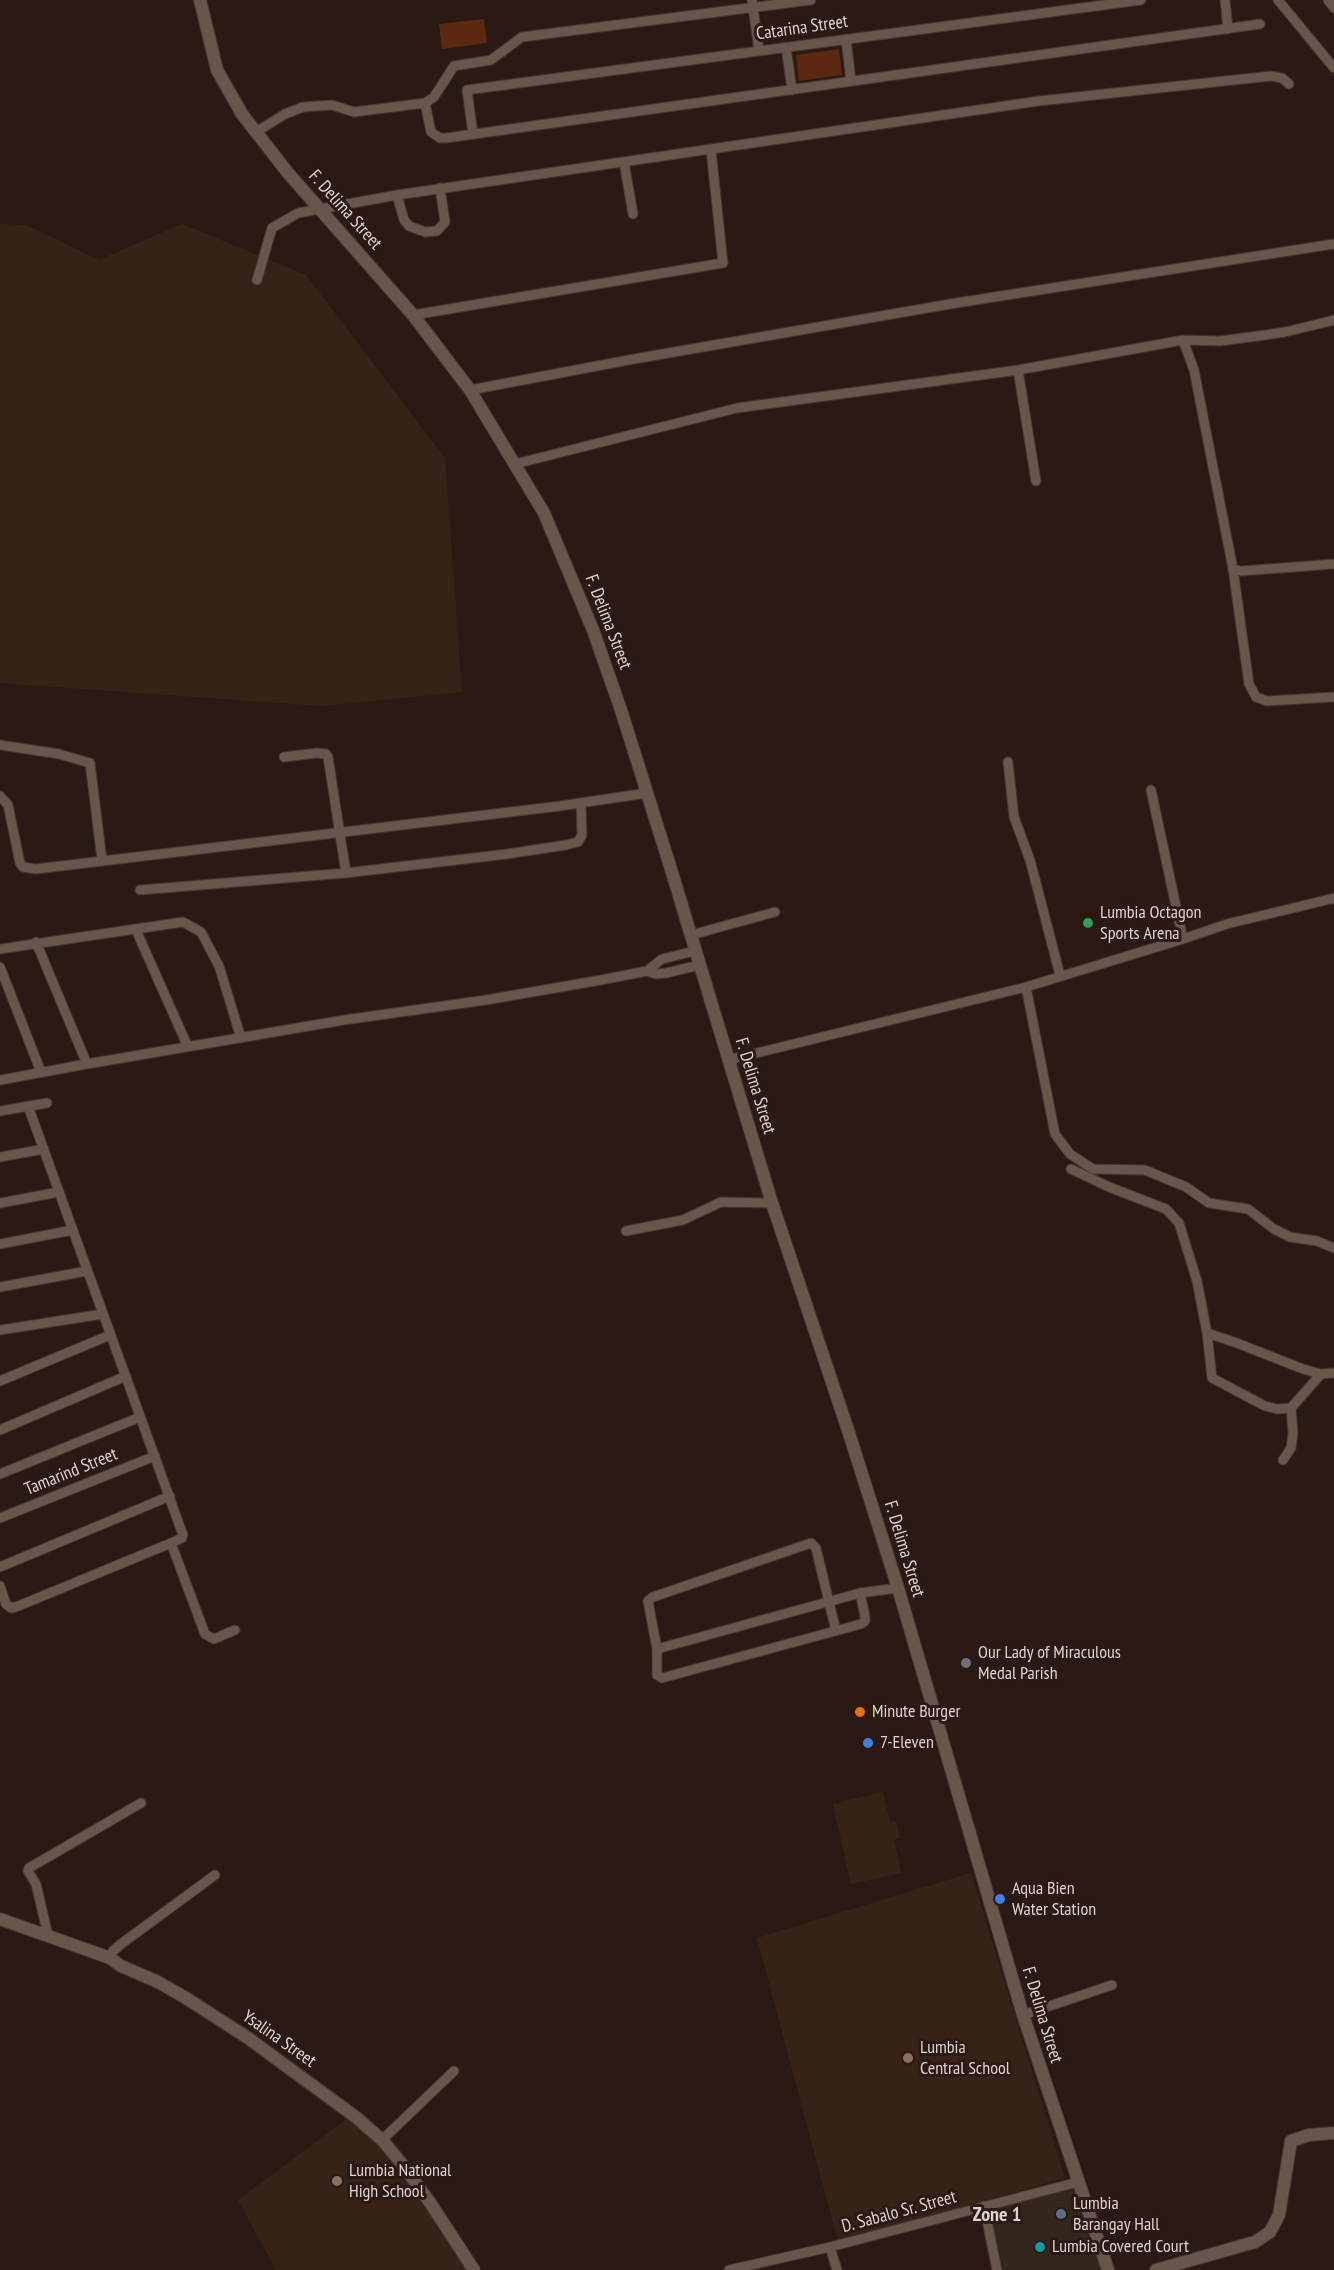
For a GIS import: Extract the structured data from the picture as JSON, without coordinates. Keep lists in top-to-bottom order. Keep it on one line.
{"streets":{"street":["Catarina Street","F. Delima Street","Tamarind Street","Ysalina Street","D. Sabalo Sr. Street"]},"crossings":[["F. Delima Street","D. Sabalo Sr. Street"]],"districts":["Zone 1"],"places":["Lumbia Octagon Sports Arena","Our Lady of Miraculous Medal Parish","Minute Burger","7-Eleven","Aqua Bien Water Station","Lumbia Central School","Lumbia National High School","Lumbia Barangay Hall","Lumbia Covered Court"]}
